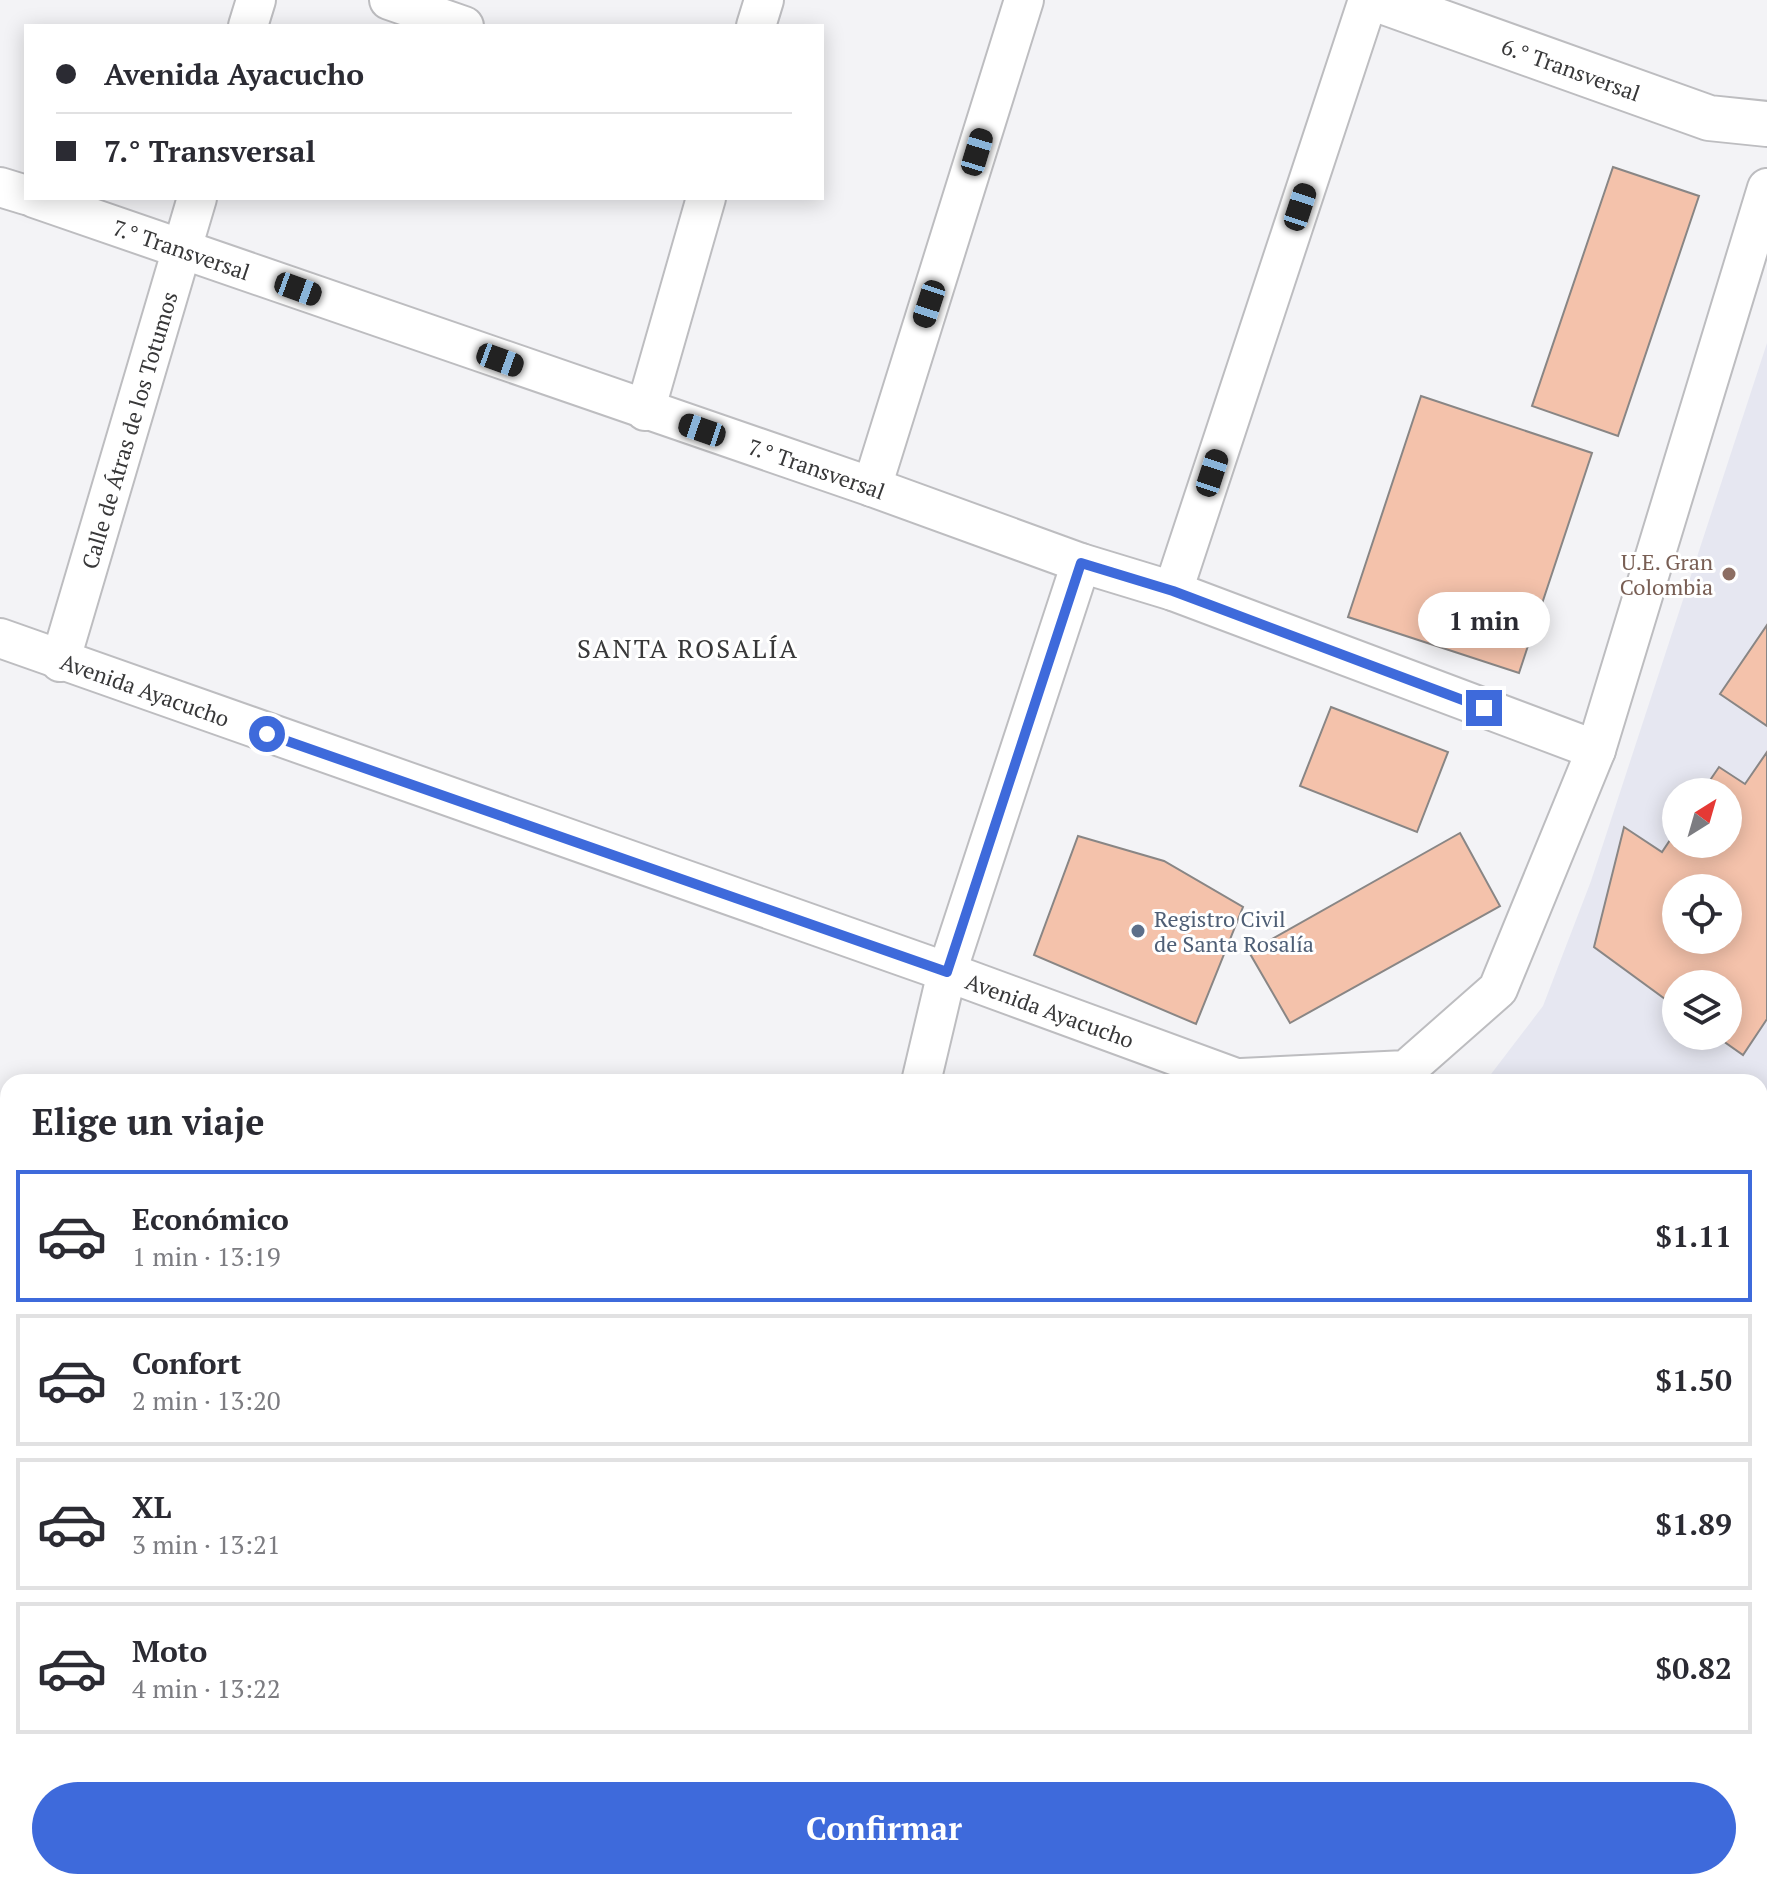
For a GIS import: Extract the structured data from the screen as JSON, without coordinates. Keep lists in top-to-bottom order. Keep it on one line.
{"streets":{"street":["6.° Transversal","7.° Transversal","Calle de Átras de los Totumos","Avenida Ayacucho"]},"crossings":[["7.° Transversal","Calle de Átras de los Totumos"],["Calle de Átras de los Totumos","Avenida Ayacucho"]],"districts":["SANTA ROSALÍA"],"places":["U.E. Gran Colombia","Registro Civil de Santa Rosalía"],"north":"top right","page":{"banner":["Avenida Ayacucho","7.° Transversal"],"bubble":"1 min","heading":"Elige un viaje","list":[{"name":"Económico","note":"1 min · 13:19","value":"$1.11"},{"name":"Confort","note":"2 min · 13:20","value":"$1.50"},{"name":"XL","note":"3 min · 13:21","value":"$1.89"},{"name":"Moto","note":"4 min · 13:22","value":"$0.82"}],"buttons":"Confirmar"}}
